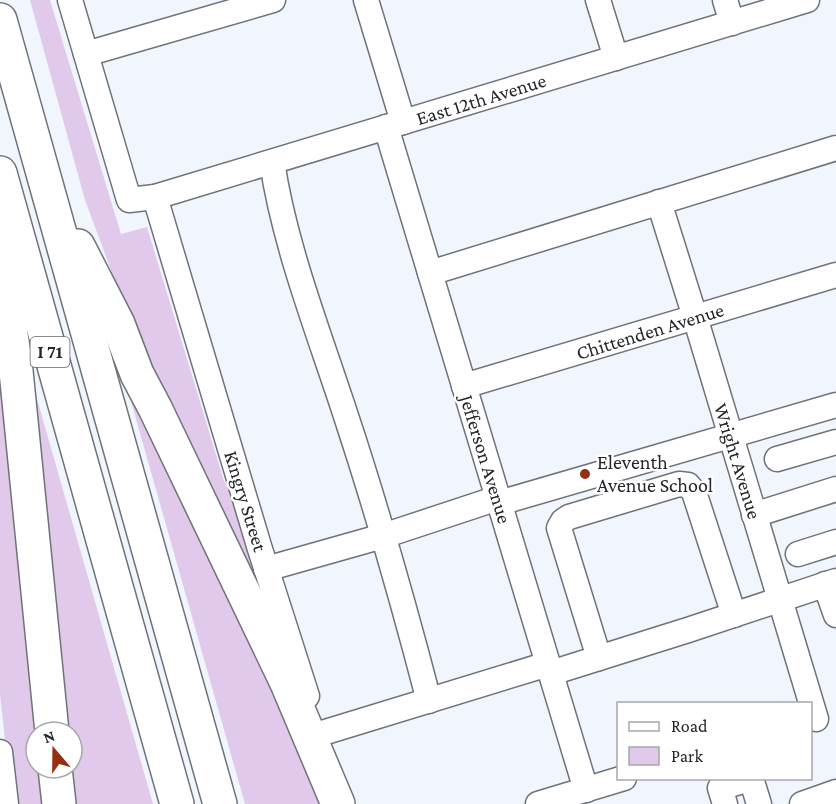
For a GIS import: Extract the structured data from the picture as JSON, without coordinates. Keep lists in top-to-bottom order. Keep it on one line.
{"streets":{"highway":["I 71"],"street":["East 12th Avenue","Chittenden Avenue","Jefferson Avenue","Wright Avenue","Kingry Street"]},"crossings":[["East 12th Avenue","Jefferson Avenue"],["East 12th Avenue","Kingry Street"],["Chittenden Avenue","Jefferson Avenue"],["Chittenden Avenue","Wright Avenue"]],"places":["Eleventh Avenue School"],"legend":["Road","Park"],"north":"top"}
